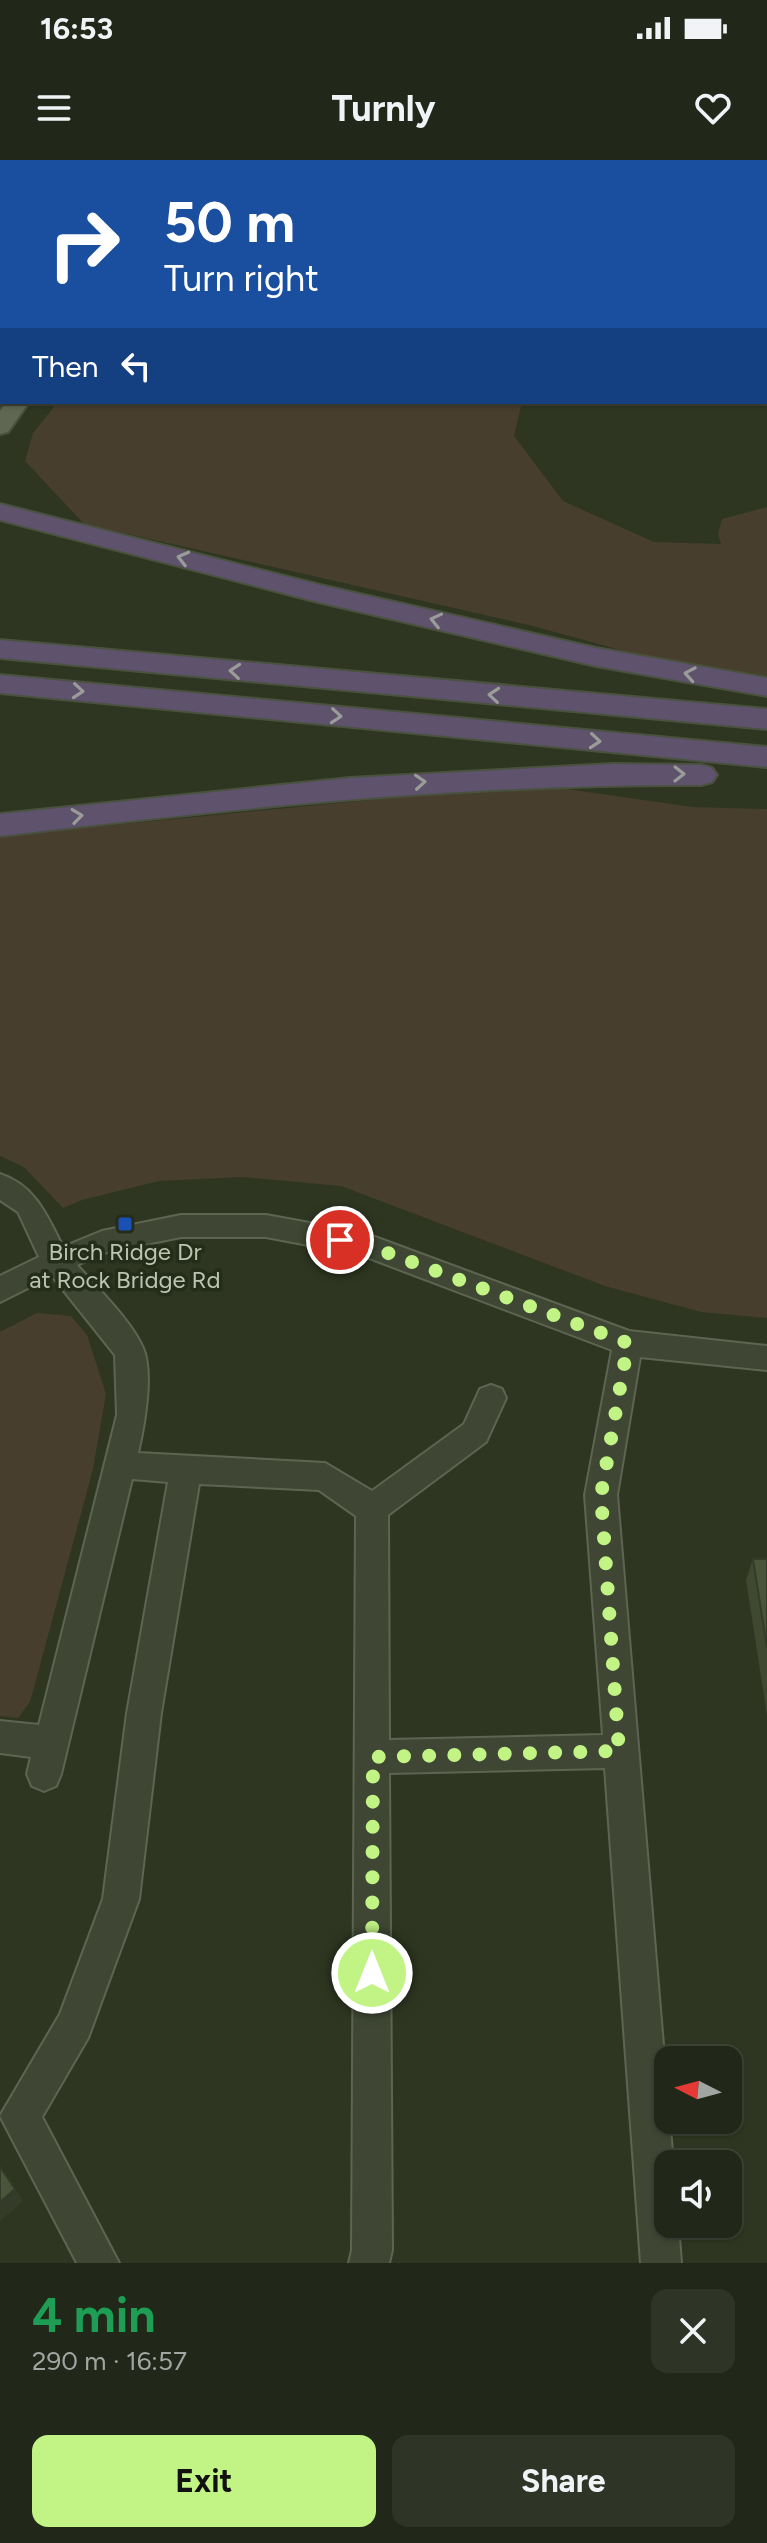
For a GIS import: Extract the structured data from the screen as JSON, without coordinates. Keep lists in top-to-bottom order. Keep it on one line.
{"places":{"transit":["Birch Ridge Dr at Rock Bridge Rd"]},"north":"left","page":{"status":"16:53","header":"Turnly","turn":["50 m","Turn right"],"then":"Then","heading":["4 min","290 m · 16:57"],"buttons":["Exit","Share"]}}
